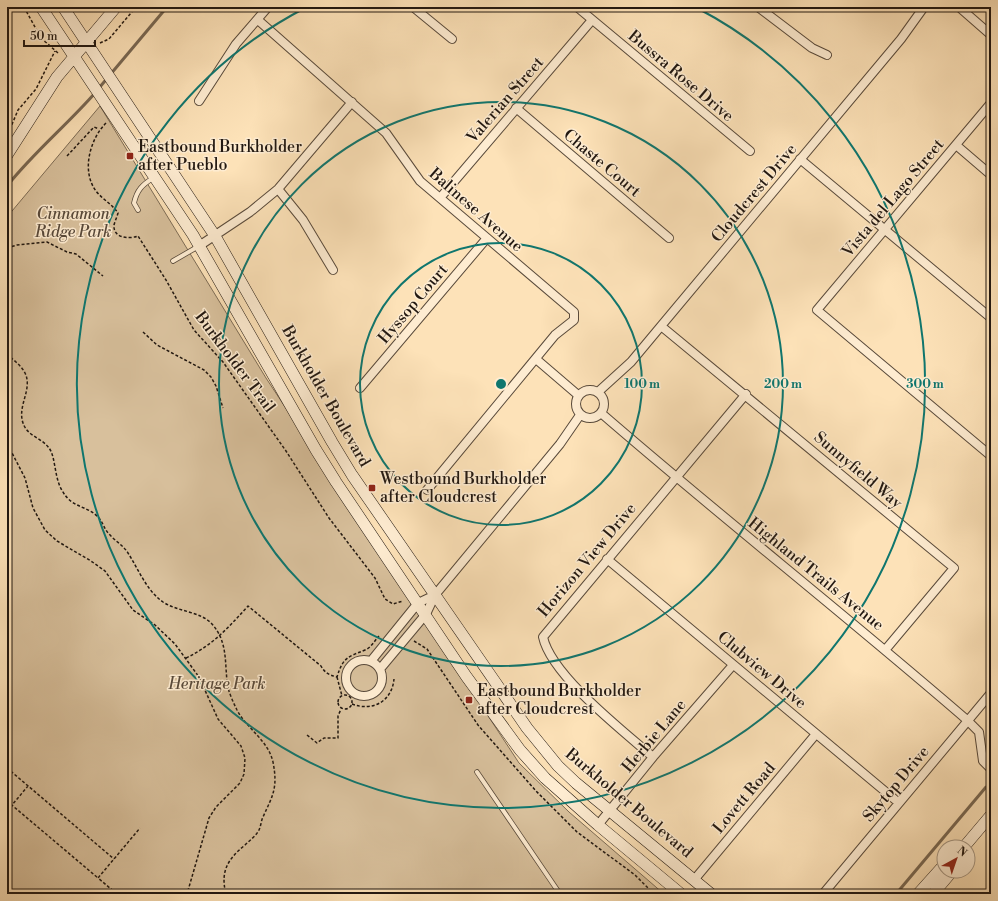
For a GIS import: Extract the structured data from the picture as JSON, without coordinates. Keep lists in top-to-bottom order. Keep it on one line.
{"streets":{"main road":["Burkholder Boulevard"],"street":["Bussra Rose Drive","Valerian Street","Chaste Court","Cloudcrest Drive","Vista del Lago Street","Balinese Avenue","Hyssop Court","Sunnyfield Way","Horizon View Drive","Highland Trails Avenue","Clubview Drive","Herbie Lane","Skytop Drive","Lovett Road"],"path":["Burkholder Trail"]},"crossings":[["Bussra Rose Drive","Valerian Street"],["Valerian Street","Chaste Court"],["Valerian Street","Balinese Avenue"],["Cloudcrest Drive","Sunnyfield Way"],["Cloudcrest Drive","Highland Trails Avenue"],["Balinese Avenue","Hyssop Court"],["Burkholder Boulevard","Herbie Lane"],["Burkholder Boulevard","Lovett Road"],["Sunnyfield Way","Horizon View Drive"],["Sunnyfield Way","Highland Trails Avenue"],["Horizon View Drive","Highland Trails Avenue"],["Horizon View Drive","Clubview Drive"],["Horizon View Drive","Herbie Lane"],["Highland Trails Avenue","Skytop Drive"],["Clubview Drive","Herbie Lane"],["Clubview Drive","Skytop Drive"],["Clubview Drive","Lovett Road"]],"parks":["Cinnamon Ridge Park","Heritage Park"],"places":{"transit":["Eastbound Burkholder after Pueblo","Westbound Burkholder after Cloudcrest","Eastbound Burkholder after Cloudcrest"]},"scale_bar":"50 m","north":"top right","rings":["100 m","200 m","300 m"]}
